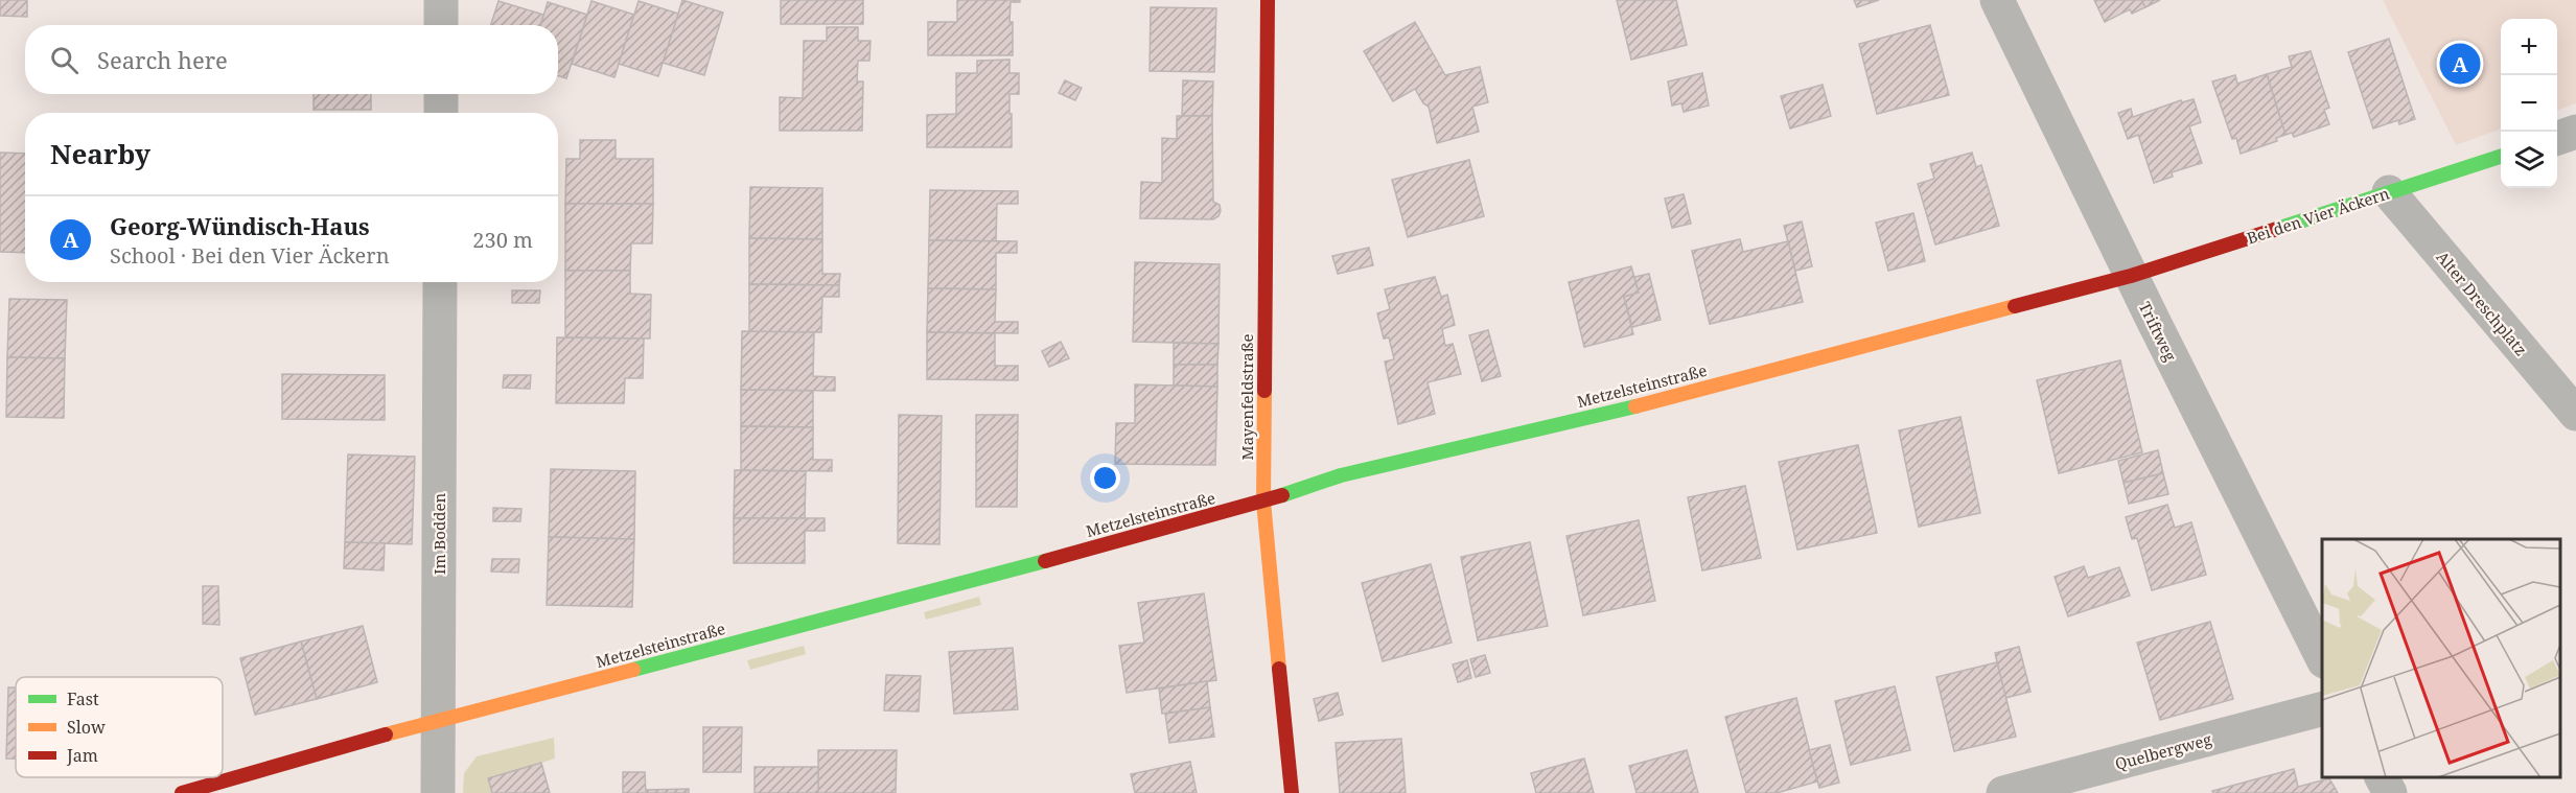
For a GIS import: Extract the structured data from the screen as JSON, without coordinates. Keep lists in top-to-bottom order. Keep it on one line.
{"streets":{"street":["Bei den Vier Äckern","Alter Dreschplatz","Triftweg","Metzelsteinstraße","Mayenfeldstraße","Im Bodden","Quelbergweg"]},"crossings":[["Bei den Vier Äckern","Alter Dreschplatz"],["Bei den Vier Äckern","Triftweg"],["Bei den Vier Äckern","Metzelsteinstraße"],["Triftweg","Metzelsteinstraße"],["Metzelsteinstraße","Mayenfeldstraße"],["Metzelsteinstraße","Im Bodden"]],"legend":["Fast","Slow","Jam"],"page":{"map_buttons":["+","−"],"search":"Search here","pins":"A","heading":"Nearby","list":[{"mark":"A","name":"Georg-Wündisch-Haus","note":"School · Bei den Vier Äckern","value":"230 m"}]}}
